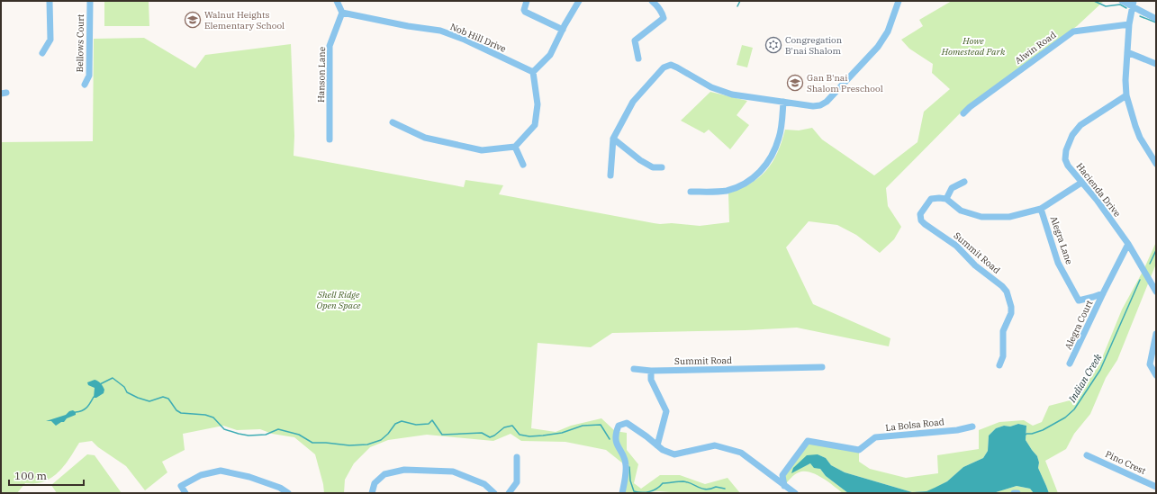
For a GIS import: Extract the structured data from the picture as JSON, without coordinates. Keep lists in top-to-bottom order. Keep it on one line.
{"streets":{"street":["Nob Hill Drive","Bellows Court","Alwin Road","Hanson Lane","Hacienda Drive","Alegra Lane","Summit Road","Alegra Court","La Bolsa Road","Pino Crest"]},"crossings":[["Nob Hill Drive","Hanson Lane"],["Alegra Lane","Alegra Court"]],"water":["Indian Creek"],"parks":["Howe Homestead Park","Shell Ridge Open Space"],"places":{"school or university":["Walnut Heights Elementary School","Gan B'nai Shalom Preschool"],"synagogue":["Congregation B'nai Shalom"]},"scale_bar":"100 m"}
